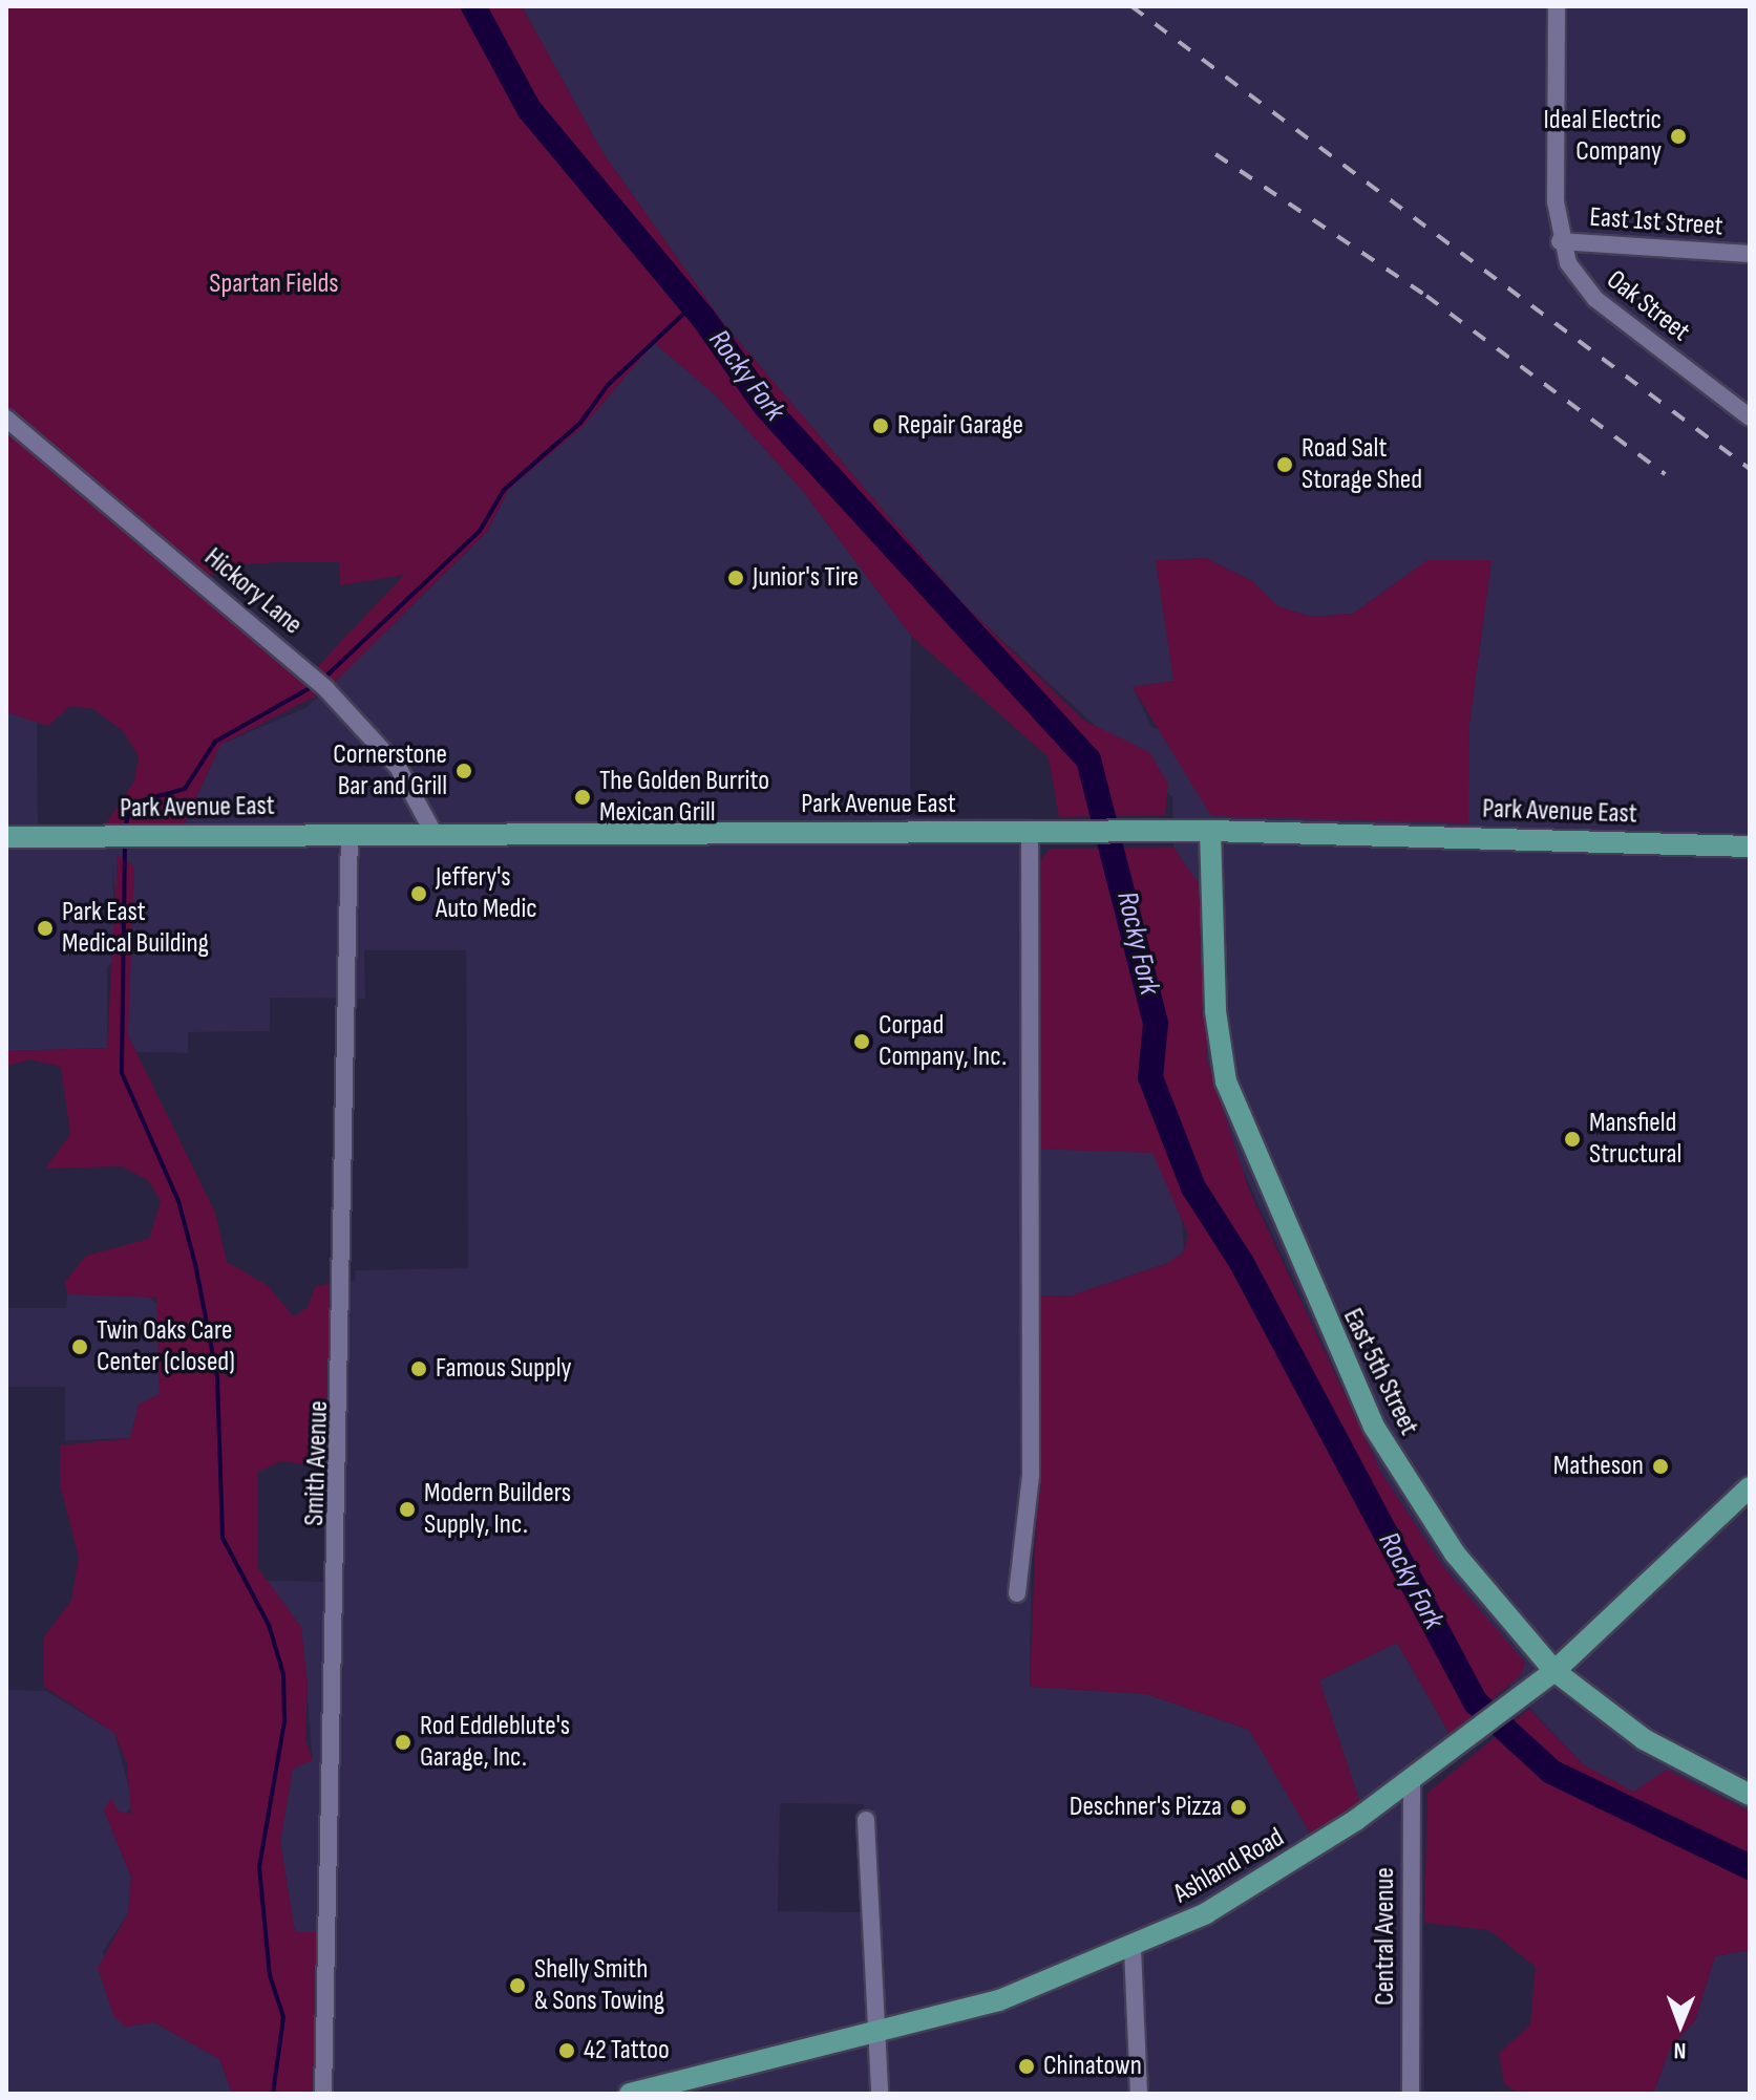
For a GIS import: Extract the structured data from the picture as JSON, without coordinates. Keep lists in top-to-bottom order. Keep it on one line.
{"streets":{"main road":["Park Avenue East","East 5th Street","Ashland Road"],"street":["East 1st Street","Oak Street","Hickory Lane","Smith Avenue","Central Avenue"]},"crossings":[["East 1st Street","Oak Street"],["Hickory Lane","Park Avenue East"],["Park Avenue East","East 5th Street"],["Park Avenue East","Smith Avenue"],["East 5th Street","Ashland Road"],["Ashland Road","Central Avenue"]],"water":["Rocky Fork"],"parks":["Spartan Fields"],"places":["Ideal Electric Company","Repair Garage","Road Salt Storage Shed","Junior's Tire","Cornerstone Bar and Grill","The Golden Burrito Mexican Grill","Jeffery's Auto Medic","Park East Medical Building","Corpad Company, Inc.","Mansfield Structural","Twin Oaks Care Center (closed)","Famous Supply","Matheson","Modern Builders Supply, Inc.","Rod Eddleblute's Garage, Inc.","Deschner's Pizza","Shelly Smith & Sons Towing","42 Tattoo","Chinatown"],"north":"bottom"}
